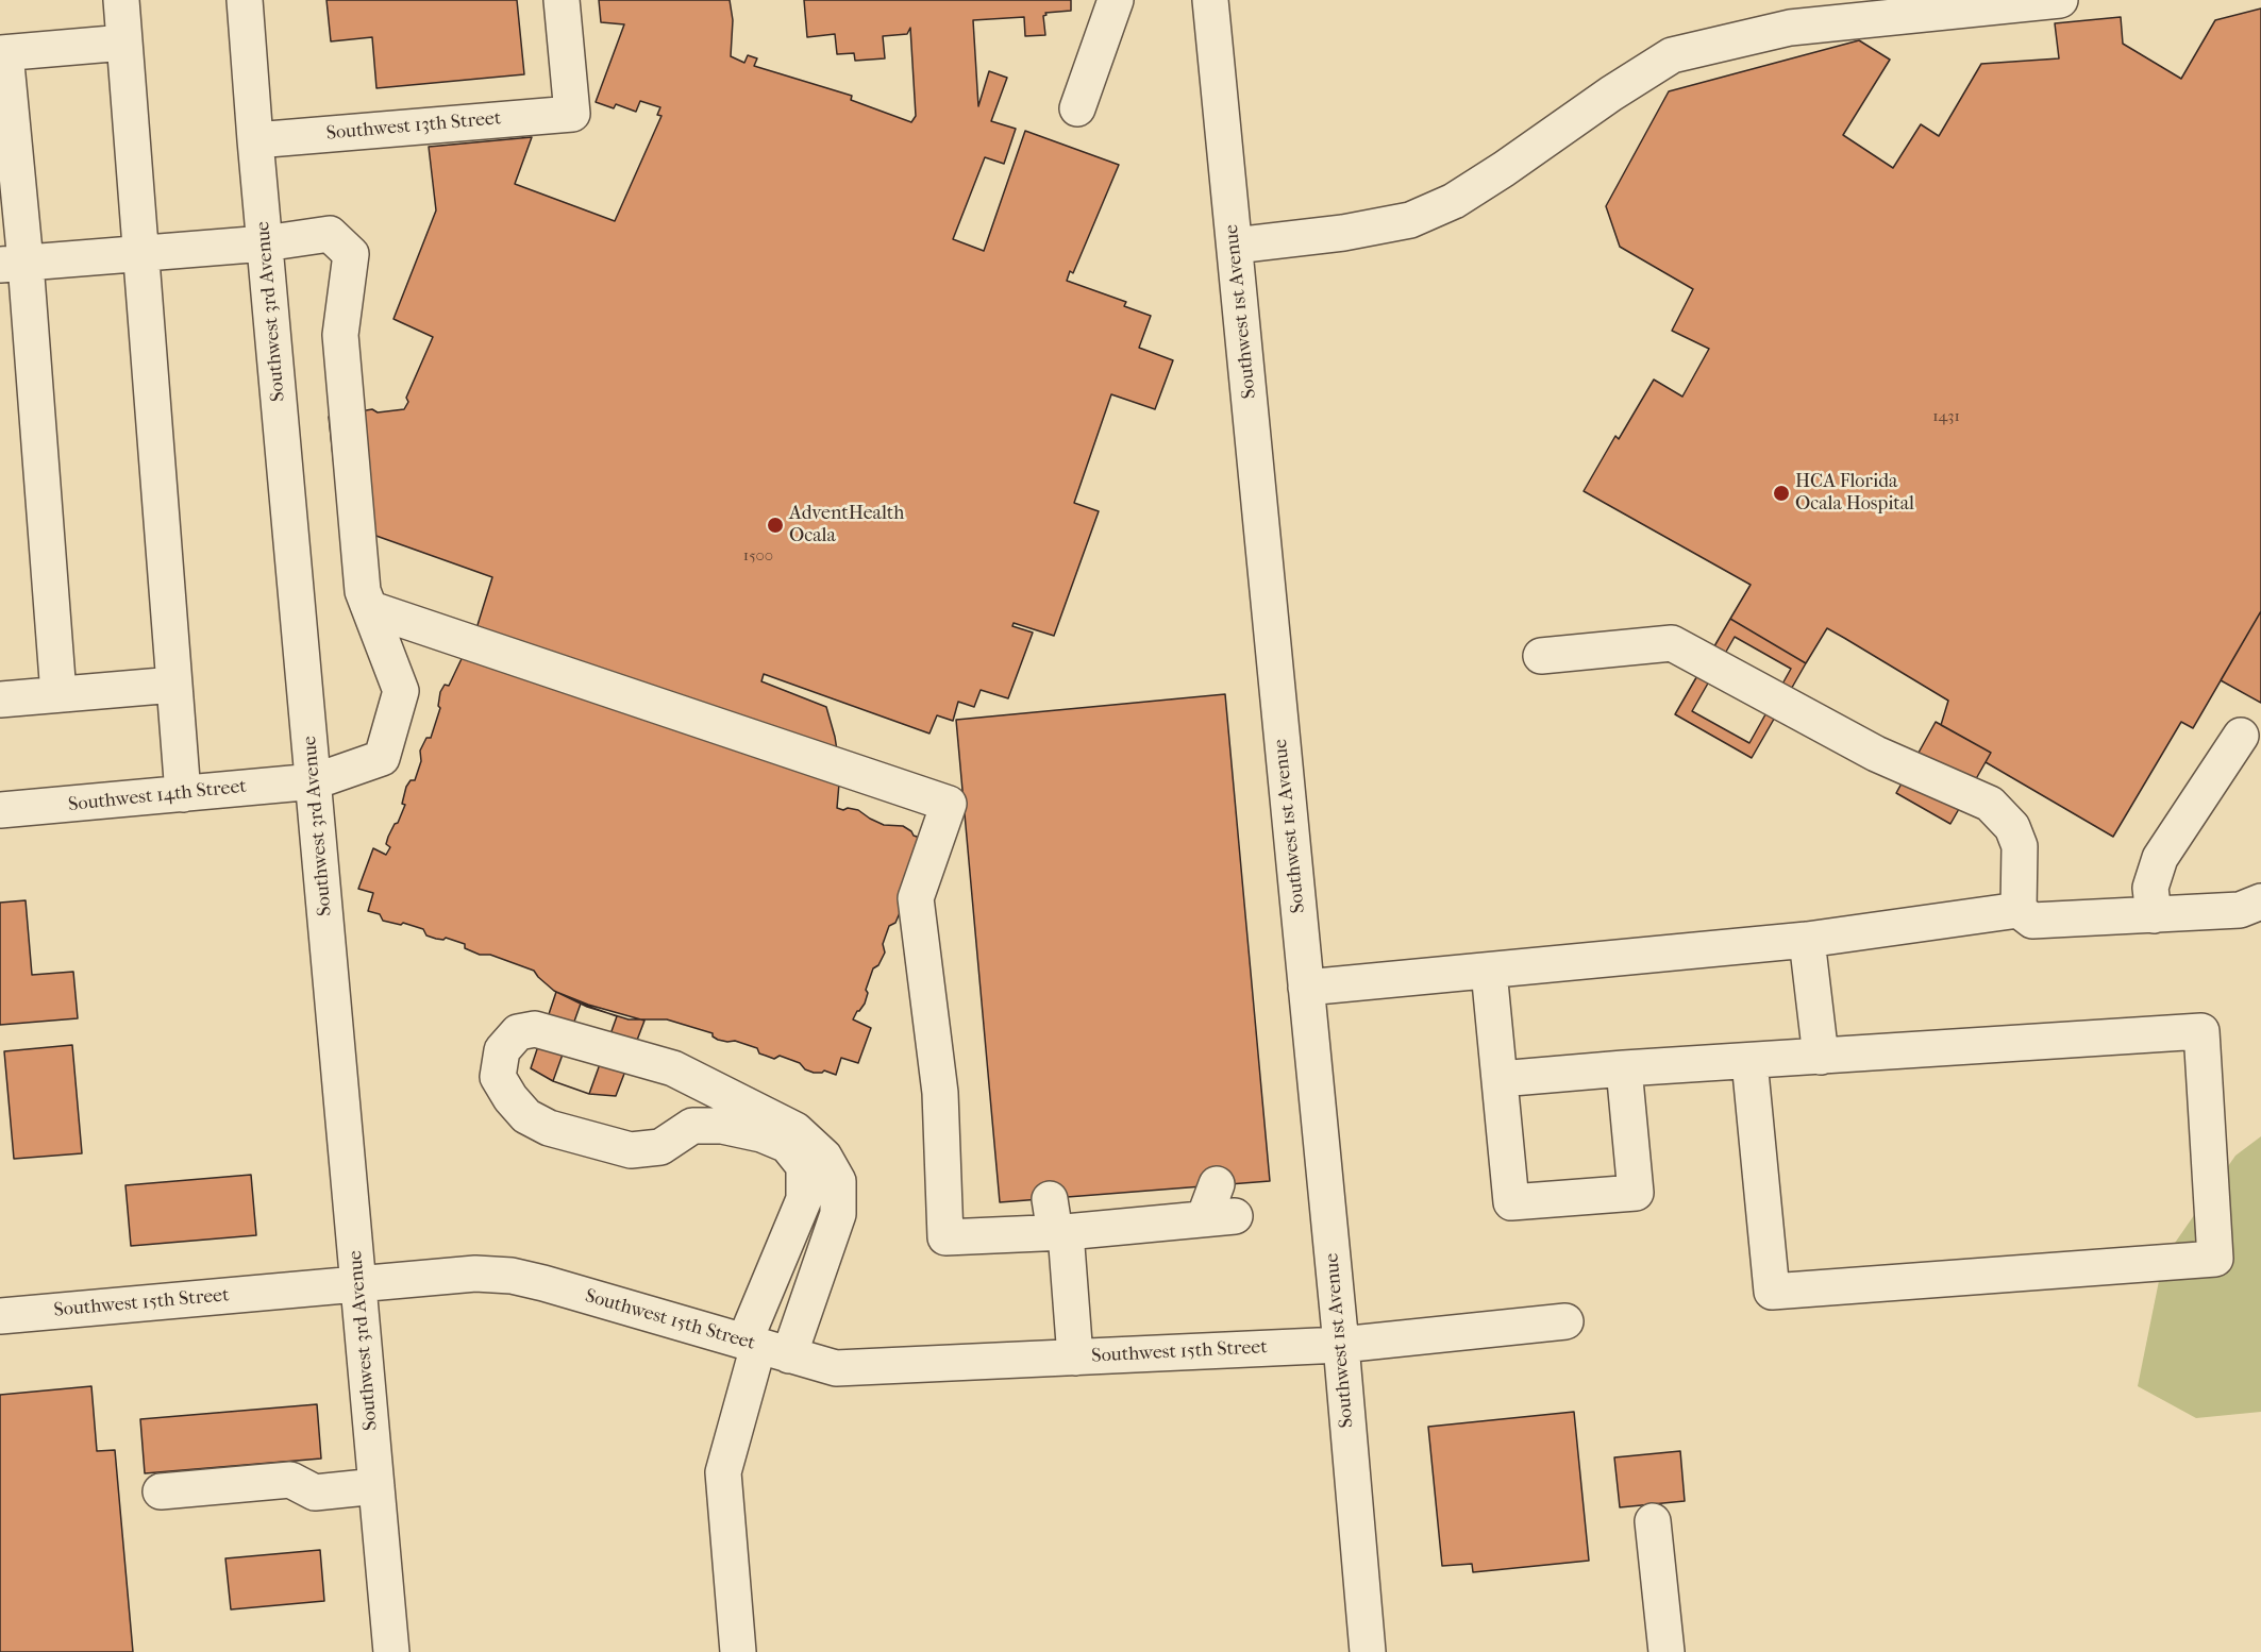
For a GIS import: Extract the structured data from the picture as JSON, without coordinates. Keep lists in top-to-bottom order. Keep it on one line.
{"streets":{"street":["Southwest 13th Street","Southwest 3rd Avenue","Southwest 1st Avenue","Southwest 14th Street","Southwest 15th Street"]},"crossings":[["Southwest 13th Street","Southwest 3rd Avenue"],["Southwest 3rd Avenue","Southwest 14th Street"],["Southwest 3rd Avenue","Southwest 15th Street"],["Southwest 1st Avenue","Southwest 15th Street"]],"places":["HCA Florida Ocala Hospital","AdventHealth Ocala"],"house_numbers":["1431","1500"]}
